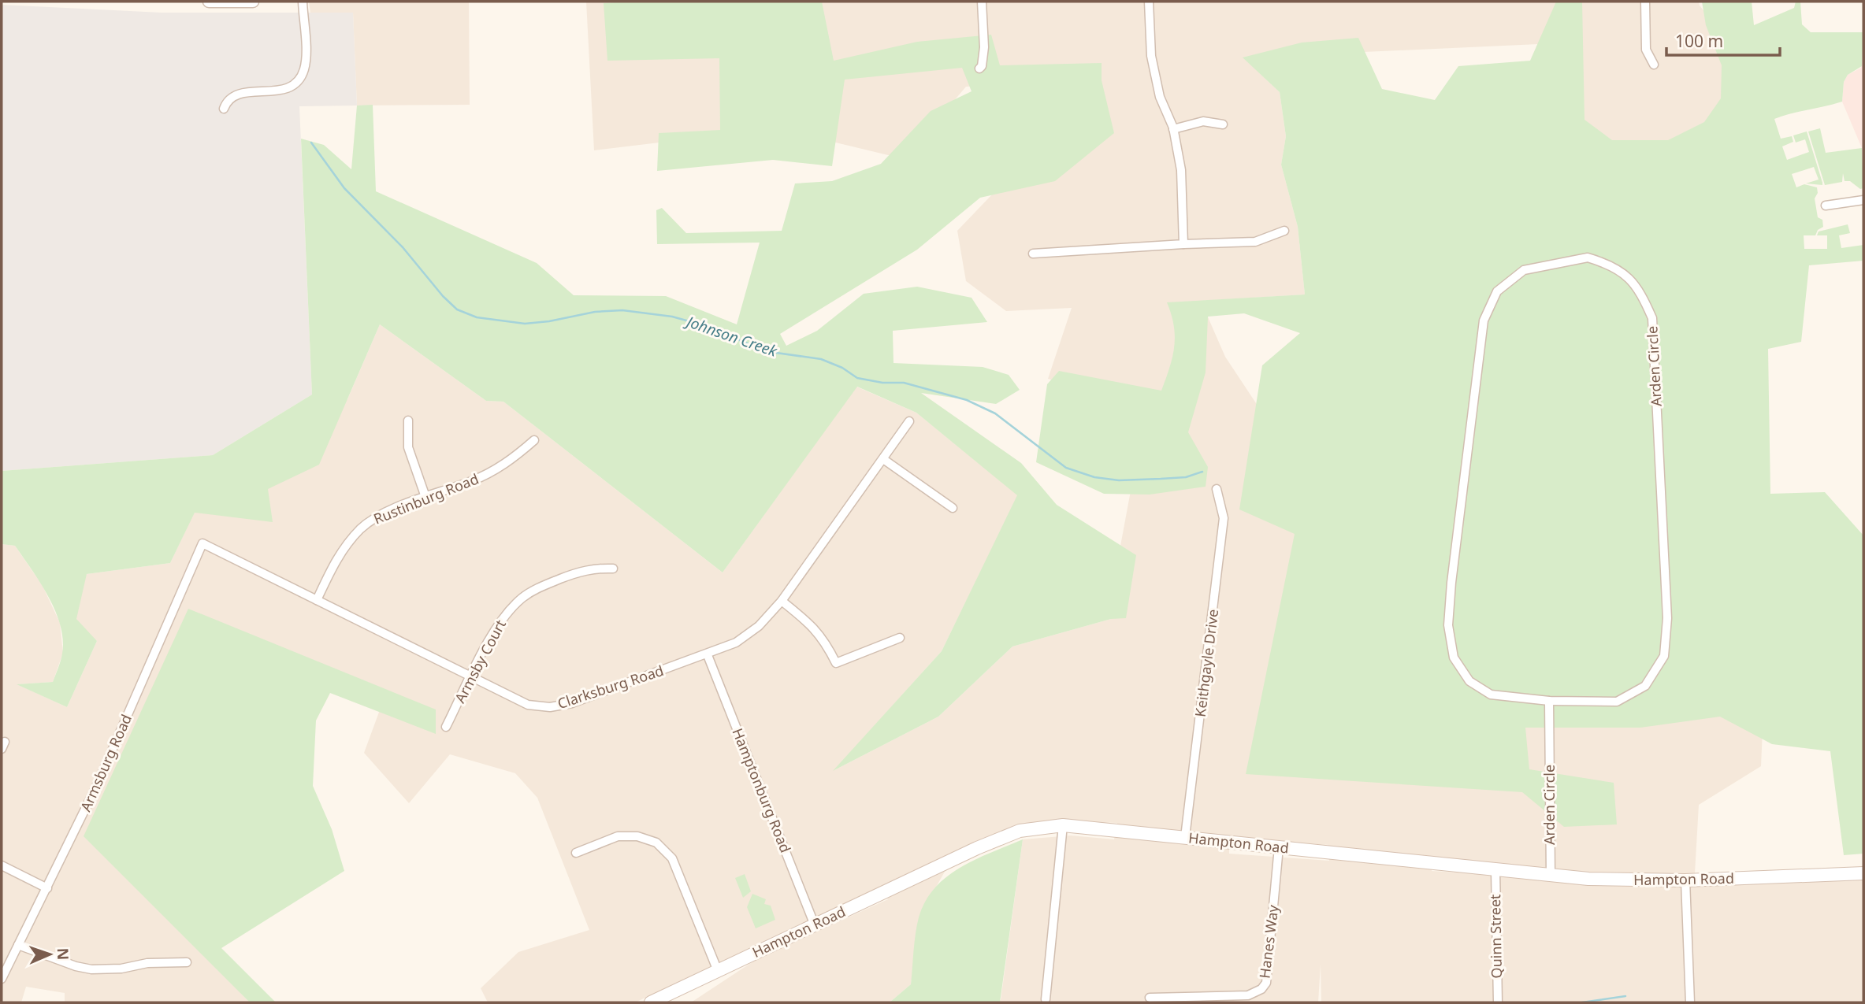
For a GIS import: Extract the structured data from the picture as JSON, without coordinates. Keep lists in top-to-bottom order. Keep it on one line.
{"streets":{"main road":["Hampton Road"],"street":["Arden Circle","Rustinburg Road","Armsby Court","Keithgayle Drive","Clarksburg Road","Armsburg Road","Hamptonburg Road","Quinn Street","Hanes Way"]},"crossings":[["Arden Circle","Hampton Road"],["Rustinburg Road","Clarksburg Road"],["Armsby Court","Clarksburg Road"],["Keithgayle Drive","Hampton Road"],["Clarksburg Road","Armsburg Road"],["Clarksburg Road","Hamptonburg Road"],["Hamptonburg Road","Hampton Road"],["Hampton Road","Quinn Street"],["Hampton Road","Hanes Way"]],"water":["Johnson Creek"],"scale_bar":"100 m","north":"right"}
